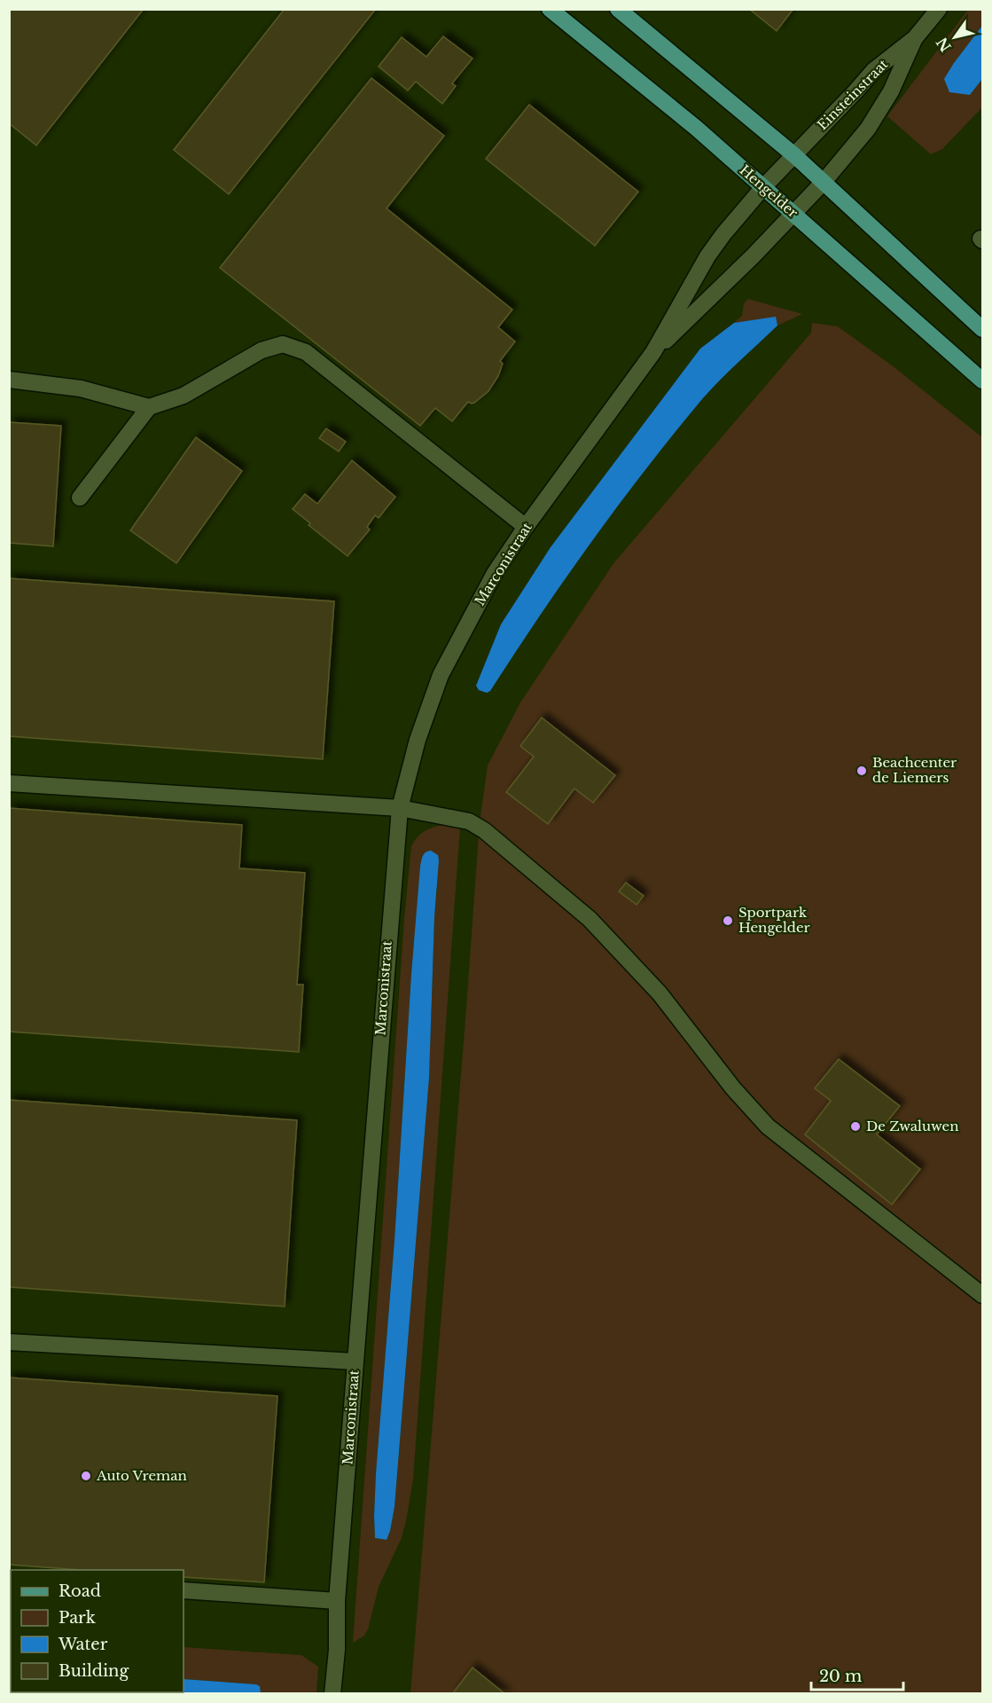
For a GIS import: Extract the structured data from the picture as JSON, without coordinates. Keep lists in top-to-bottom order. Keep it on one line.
{"streets":{"main road":["Hengelder"],"street":["Einsteinstraat","Marconistraat"]},"crossings":[["Einsteinstraat","Hengelder"],["Einsteinstraat","Marconistraat"],["Hengelder","Marconistraat"]],"places":["Beachcenter de Liemers","Sportpark Hengelder","De Zwaluwen","Auto Vreman"],"legend":["Road","Park","Water","Building"],"scale_bar":"20 m","north":"bottom left"}
